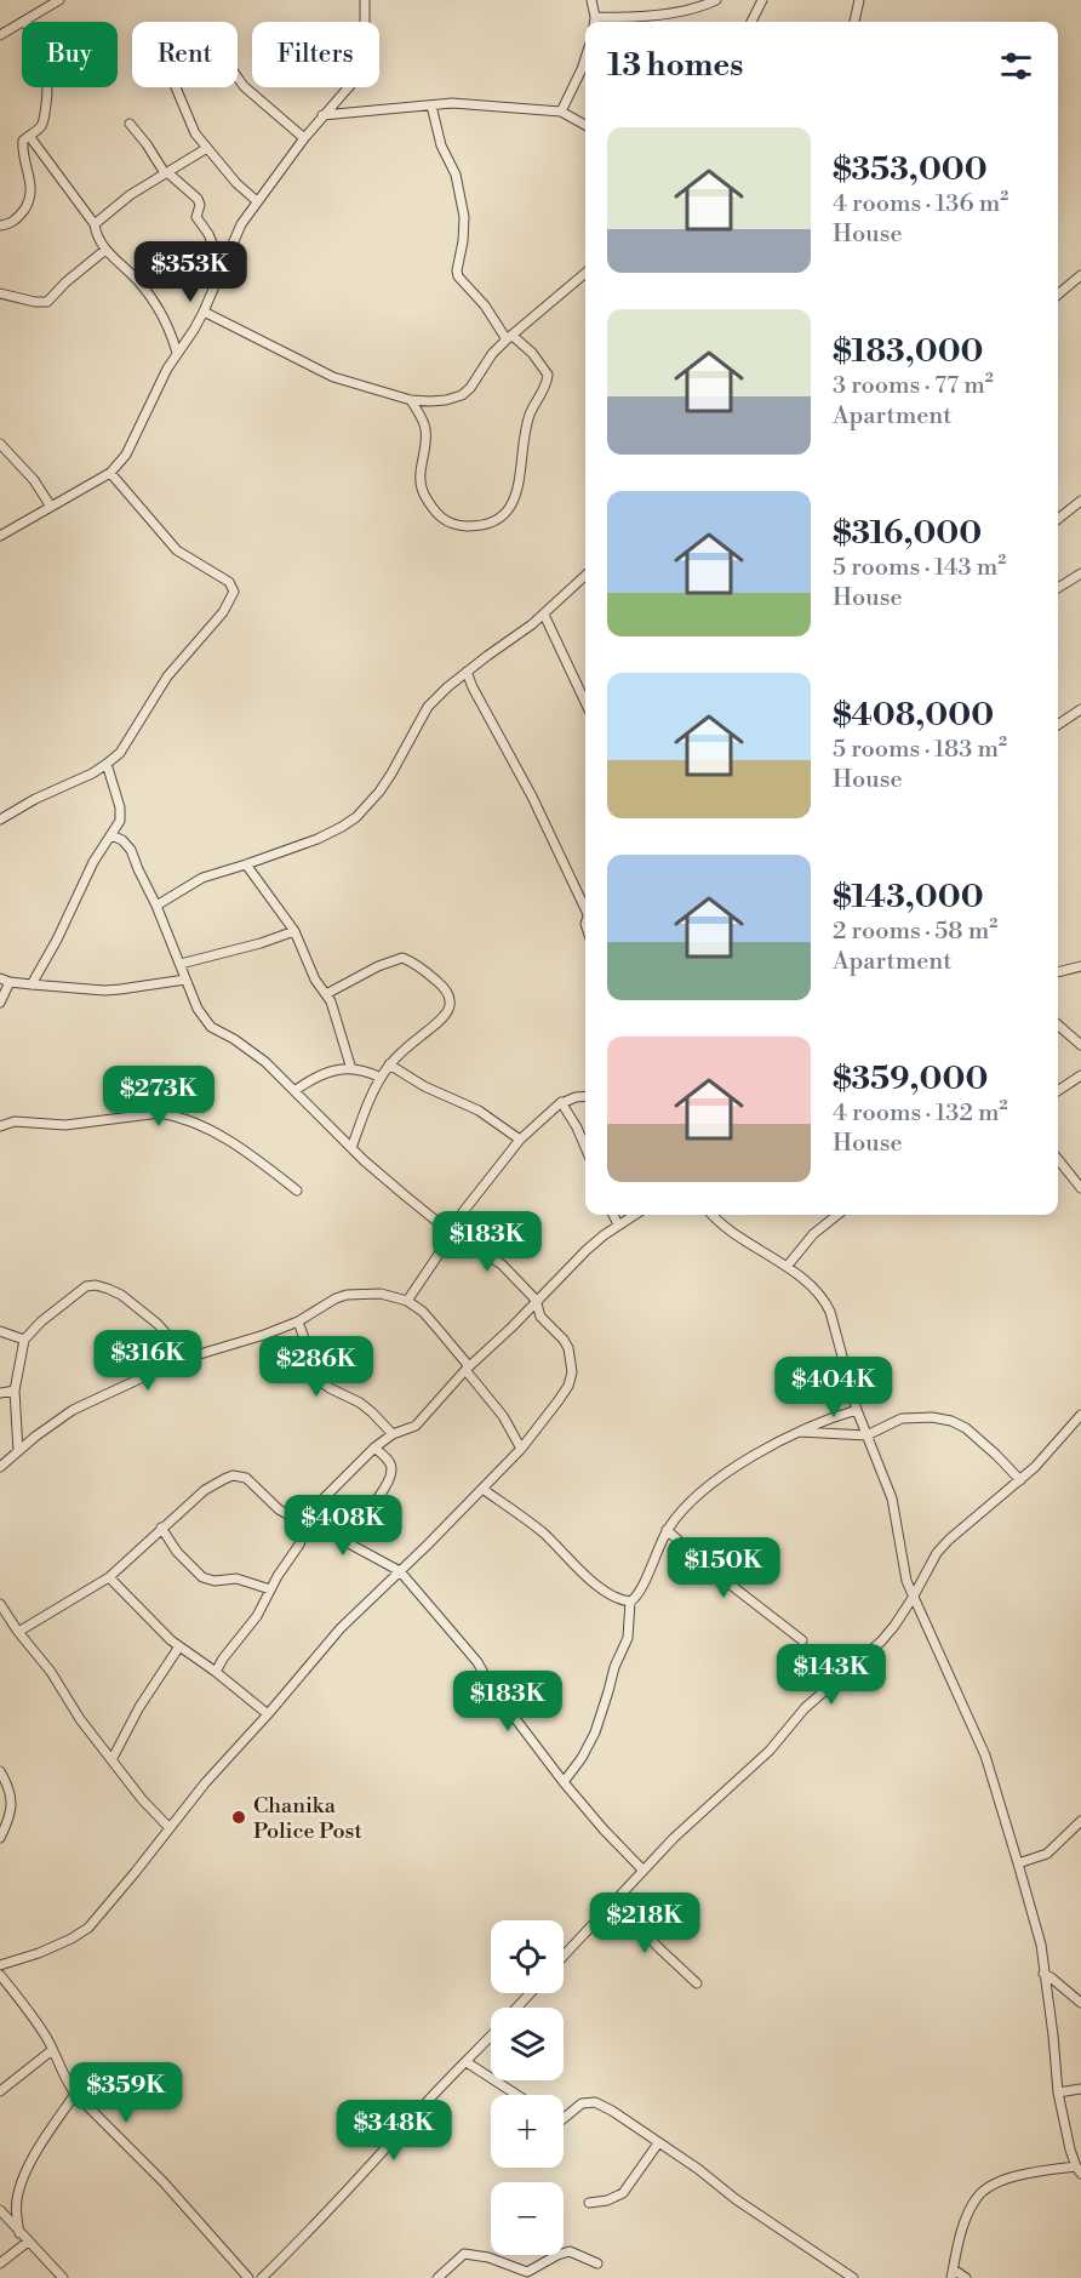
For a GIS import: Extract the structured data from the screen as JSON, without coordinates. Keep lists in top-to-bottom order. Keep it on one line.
{"places":["Chanika Police Post"],"page":{"chip":["Buy","Rent","Filters"],"heading":"13 homes","list":[{"name":"$353,000","note":"4 rooms · 136 m² · House"},{"name":"$183,000","note":"3 rooms · 77 m² · Apartment"},{"name":"$316,000","note":"5 rooms · 143 m² · House"},{"name":"$408,000","note":"5 rooms · 183 m² · House"},{"name":"$143,000","note":"2 rooms · 58 m² · Apartment"},{"name":"$359,000","note":"4 rooms · 132 m² · House"}],"price":["$353K","$273K","$183K","$316K","$286K","$404K","$408K","$150K","$143K","$183K","$218K","$359K","$348K"],"map_buttons":["+","−"]}}
